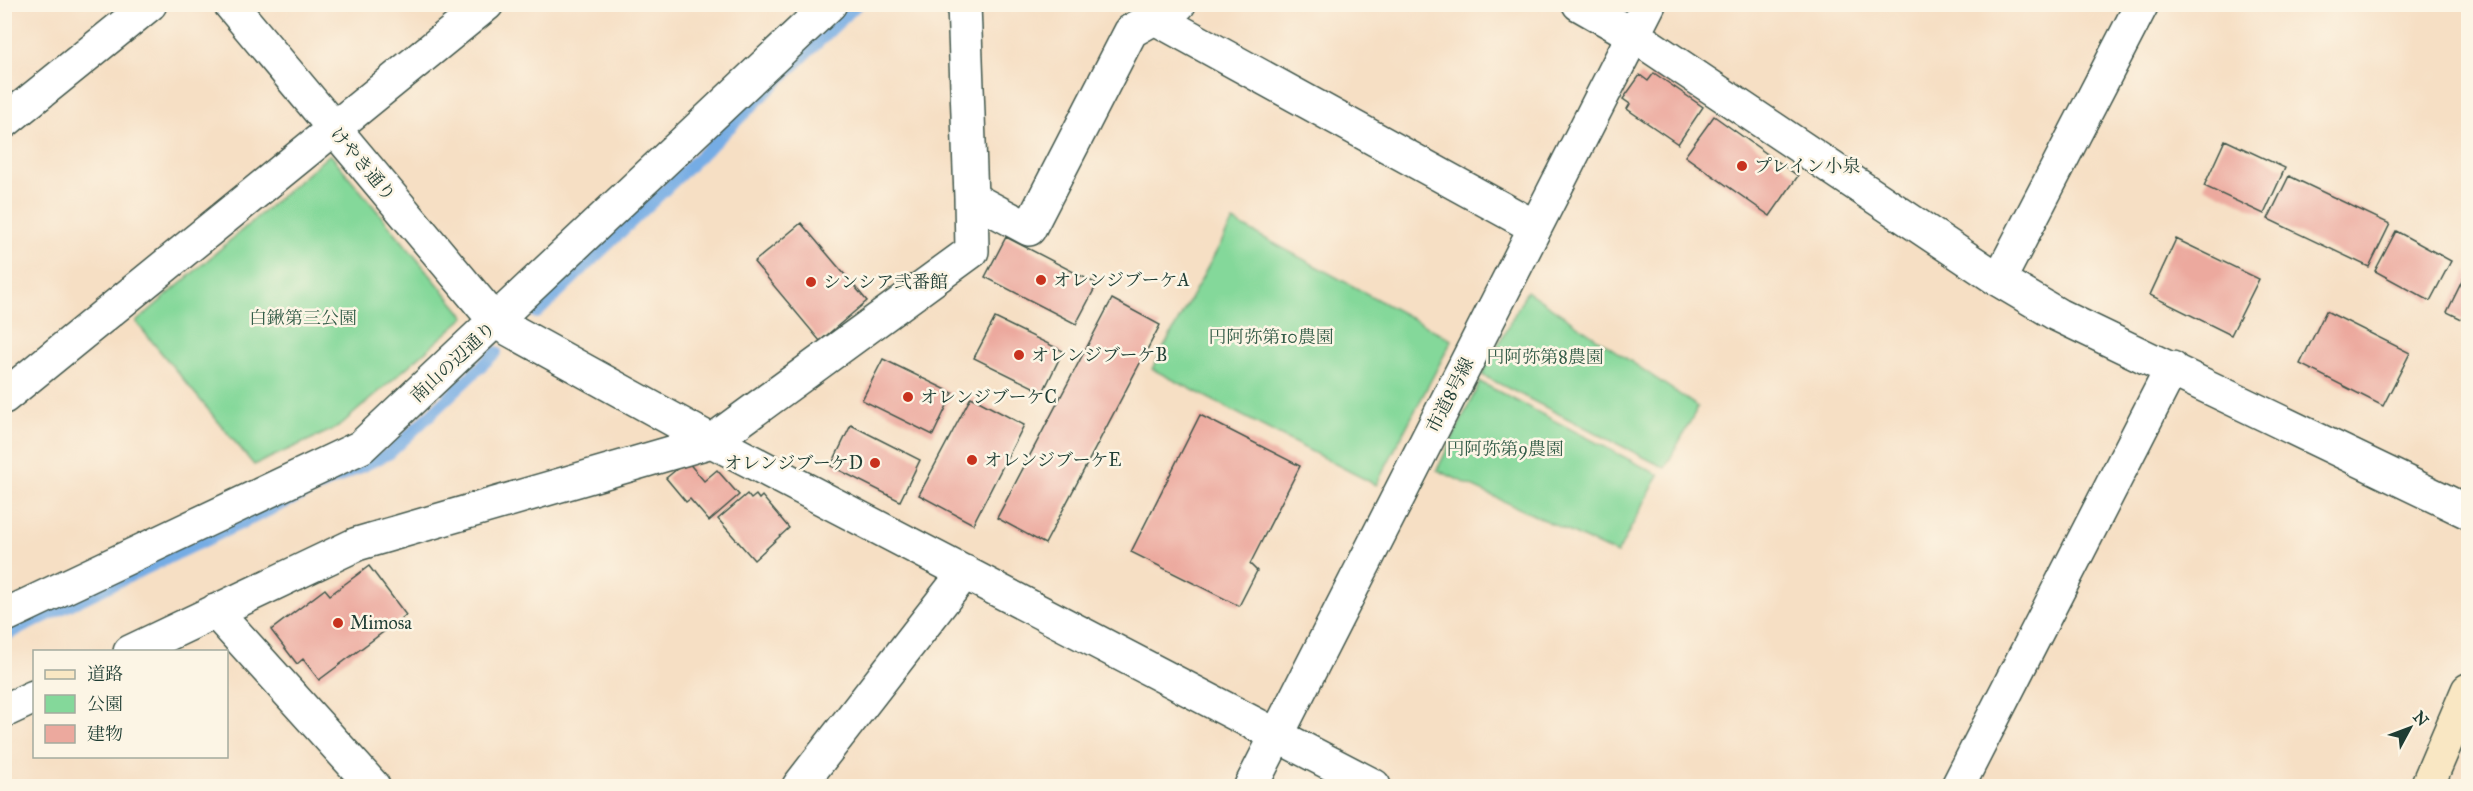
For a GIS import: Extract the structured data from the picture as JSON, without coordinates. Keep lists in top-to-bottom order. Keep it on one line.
{"streets":{"street":["けやき通り","南山の辺通り","市道8号線"]},"crossings":[["けやき通り","南山の辺通り"]],"parks":["白鍬第三公園","円阿弥第10農園","円阿弥第8農園","円阿弥第9農園"],"places":["プレイン小泉","オレンジブーケA","シンシア弐番館","オレンジブーケB","オレンジブーケC","オレンジブーケE","オレンジブーケD","Mimosa"],"legend":["道路","公園","建物"],"north":"top right"}
